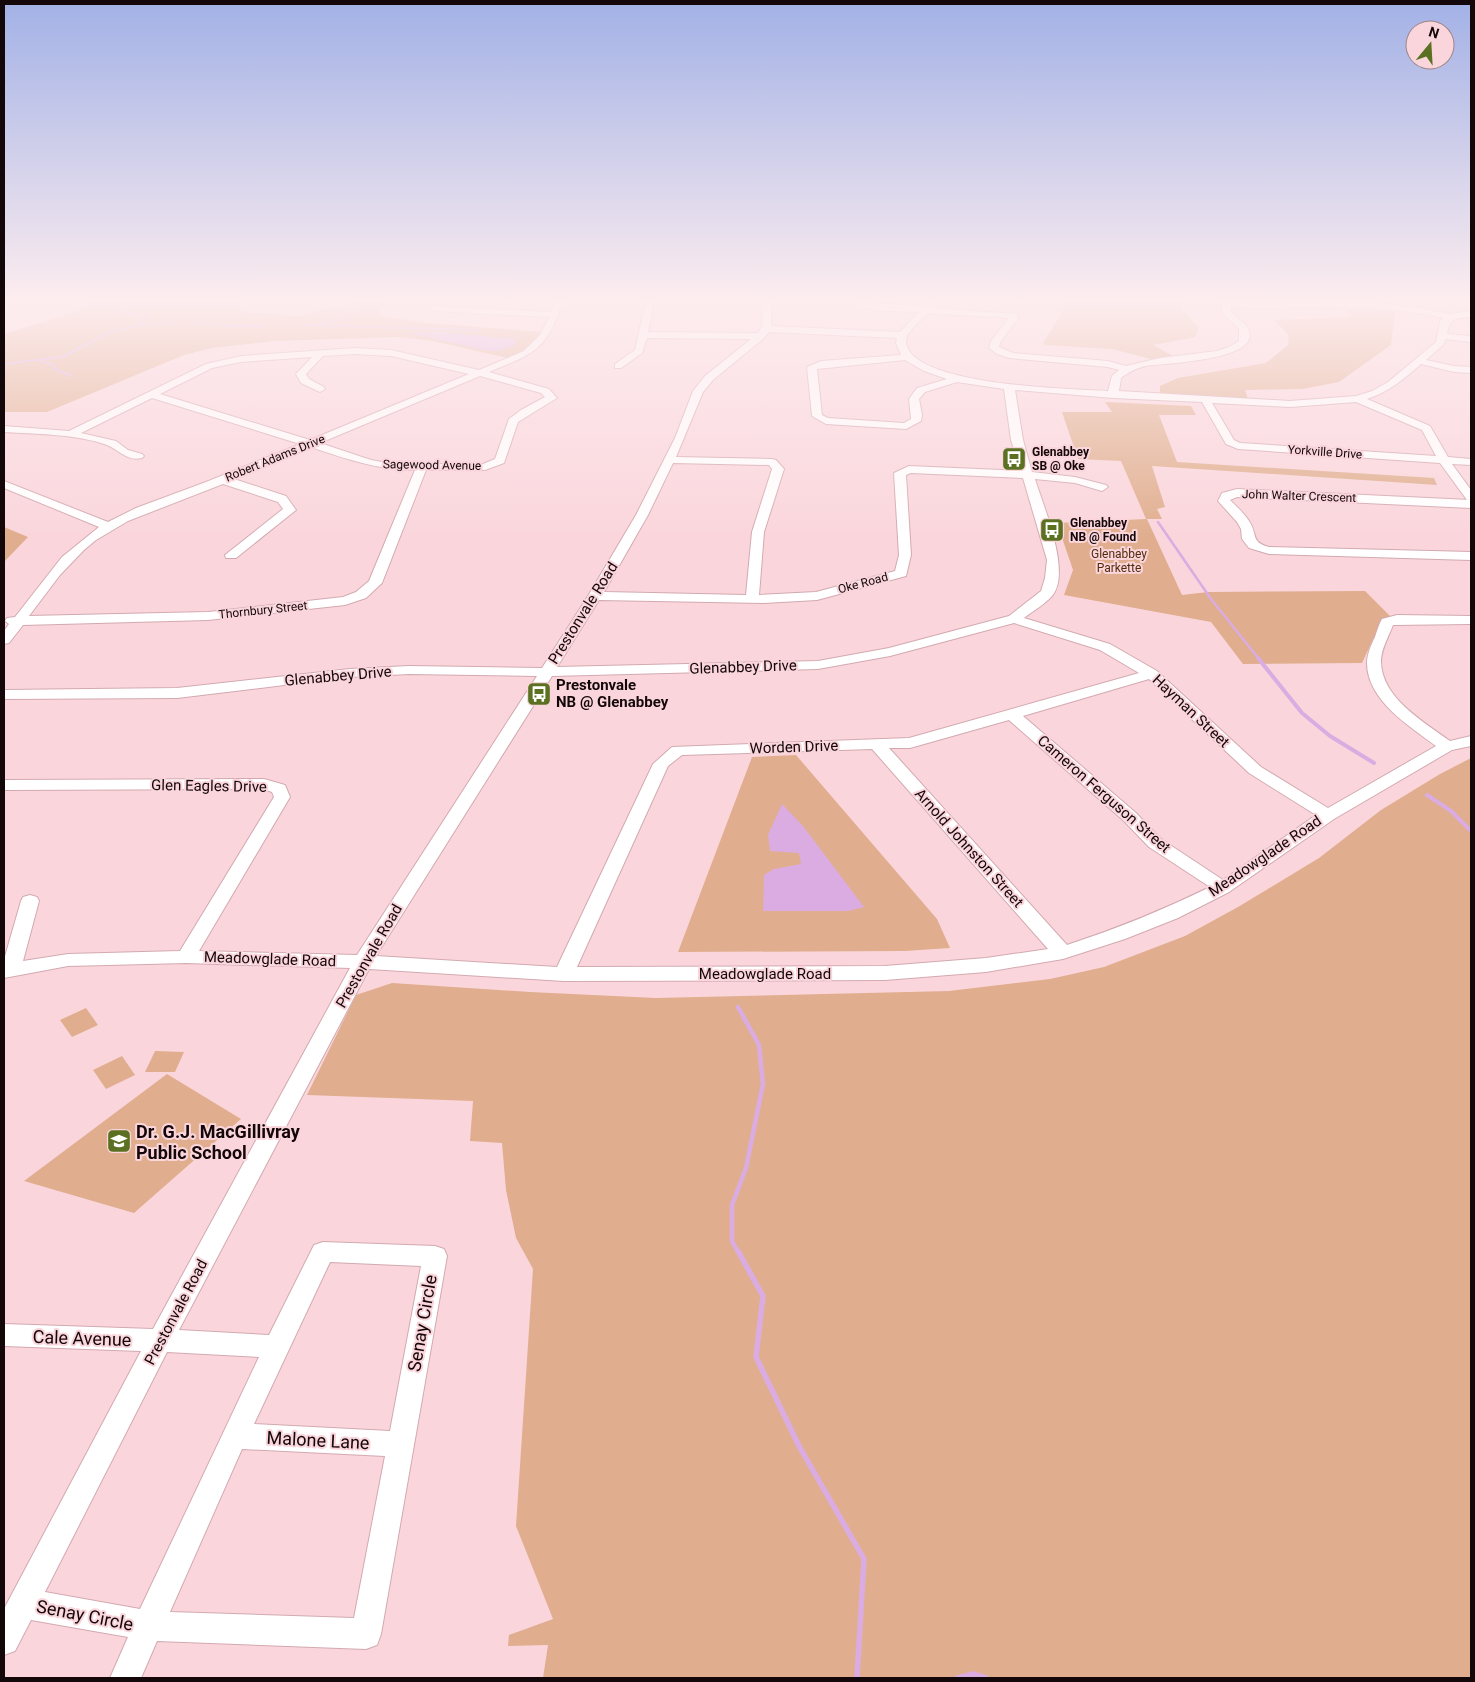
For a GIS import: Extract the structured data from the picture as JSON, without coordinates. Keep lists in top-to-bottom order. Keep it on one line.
{"streets":{"street":["Yorkville Drive","Robert Adams Drive","Sagewood Avenue","John Walter Crescent","Oke Road","Thornbury Street","Prestonvale Road","Glenabbey Drive","Hayman Street","Worden Drive","Glen Eagles Drive","Cameron Ferguson Street","Arnold Johnston Street","Meadowglade Road","Senay Circle","Cale Avenue","Malone Lane"]},"crossings":[["Robert Adams Drive","Sagewood Avenue"],["Robert Adams Drive","Thornbury Street"],["Sagewood Avenue","Thornbury Street"],["Oke Road","Prestonvale Road"],["Oke Road","Glenabbey Drive"],["Prestonvale Road","Glenabbey Drive"],["Prestonvale Road","Meadowglade Road"],["Prestonvale Road","Senay Circle"],["Prestonvale Road","Cale Avenue"],["Glenabbey Drive","Hayman Street"],["Hayman Street","Worden Drive"],["Hayman Street","Meadowglade Road"],["Worden Drive","Cameron Ferguson Street"],["Worden Drive","Arnold Johnston Street"],["Worden Drive","Meadowglade Road"],["Glen Eagles Drive","Meadowglade Road"],["Cameron Ferguson Street","Meadowglade Road"],["Arnold Johnston Street","Meadowglade Road"],["Senay Circle","Cale Avenue"],["Senay Circle","Malone Lane"]],"parks":["Glenabbey Parkette"],"places":{"bus stop":["Glenabbey SB @ Oke","Glenabbey NB @ Found","Prestonvale NB @ Glenabbey"],"school or university":["Dr. G.J. MacGillivray Public School"]},"north":"top"}
